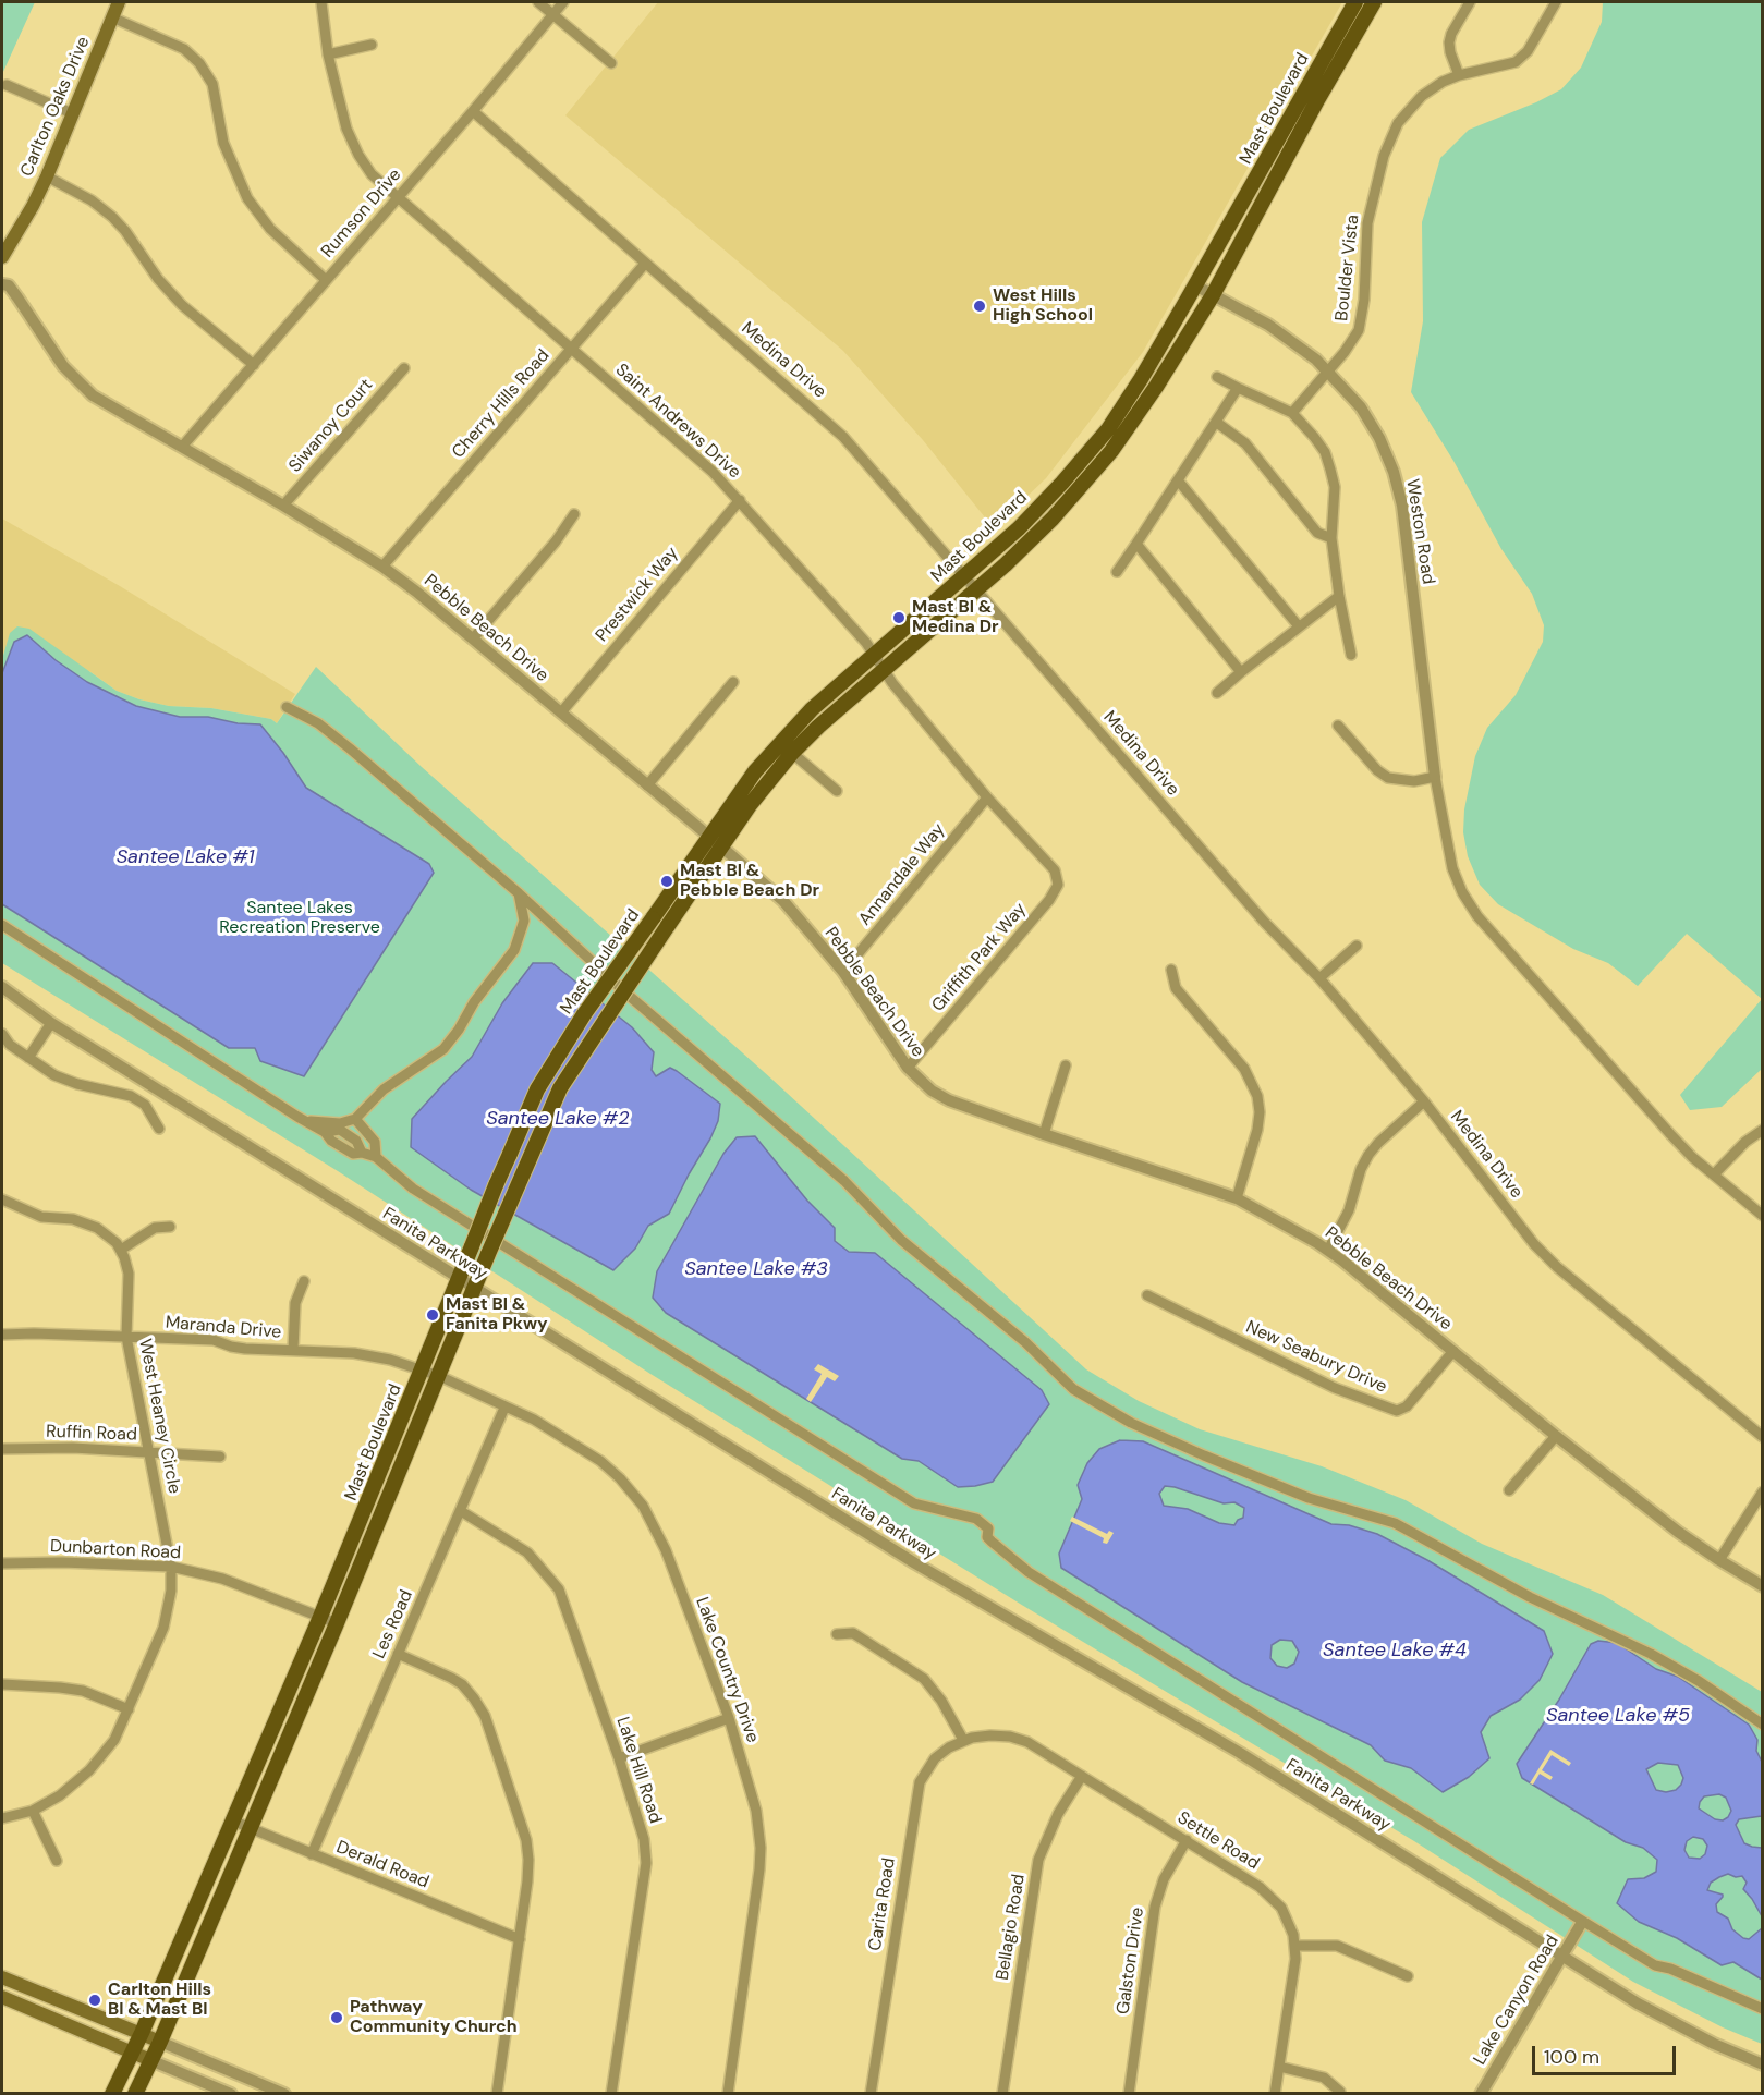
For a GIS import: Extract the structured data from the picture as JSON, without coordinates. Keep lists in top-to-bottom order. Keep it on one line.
{"streets":{"main road":["Carlton Oaks Drive","Mast Boulevard"],"street":["Rumson Drive","Boulder Vista","Medina Drive","Cherry Hills Road","Saint Andrews Drive","Siwanoy Court","Weston Road","Prestwick Way","Pebble Beach Drive","Annandale Way","Griffith Park Way","Fanita Parkway","Maranda Drive","New Seabury Drive","West Heaney Circle","Ruffin Road","Dunbarton Road","Les Road","Lake Country Drive","Lake Hill Road","Settle Road","Derald Road","Carita Road","Bellagio Road","Galston Drive","Lake Canyon Road"]},"crossings":[["Mast Boulevard","Medina Drive"],["Mast Boulevard","Saint Andrews Drive"],["Mast Boulevard","Weston Road"],["Mast Boulevard","Pebble Beach Drive"],["Mast Boulevard","Fanita Parkway"],["Mast Boulevard","Maranda Drive"],["Mast Boulevard","Dunbarton Road"],["Mast Boulevard","Lake Country Drive"],["Mast Boulevard","Derald Road"],["Rumson Drive","Medina Drive"],["Rumson Drive","Saint Andrews Drive"],["Rumson Drive","Pebble Beach Drive"],["Boulder Vista","Weston Road"],["Medina Drive","Cherry Hills Road"],["Cherry Hills Road","Saint Andrews Drive"],["Cherry Hills Road","Pebble Beach Drive"],["Saint Andrews Drive","Prestwick Way"],["Saint Andrews Drive","Annandale Way"],["Saint Andrews Drive","Griffith Park Way"],["Siwanoy Court","Pebble Beach Drive"],["Prestwick Way","Pebble Beach Drive"],["Pebble Beach Drive","Annandale Way"],["Pebble Beach Drive","Griffith Park Way"],["Pebble Beach Drive","New Seabury Drive"],["Fanita Parkway","Lake Canyon Road"],["Maranda Drive","West Heaney Circle"],["Maranda Drive","Lake Country Drive"],["West Heaney Circle","Ruffin Road"],["West Heaney Circle","Dunbarton Road"],["Les Road","Lake Country Drive"],["Les Road","Lake Hill Road"],["Les Road","Derald Road"],["Settle Road","Carita Road"],["Settle Road","Bellagio Road"],["Settle Road","Galston Drive"]],"water":["Santee Lake #1","Santee Lake #2","Santee Lake #3","Santee Lake #4","Santee Lake #5"],"parks":["Santee Lakes Recreation Preserve"],"places":["West Hills High School","Mast Bl & Medina Dr","Mast Bl & Pebble Beach Dr","Mast Bl & Fanita Pkwy","Carlton Hills Bl & Mast Bl","Pathway Community Church"],"scale_bar":"100 m"}
